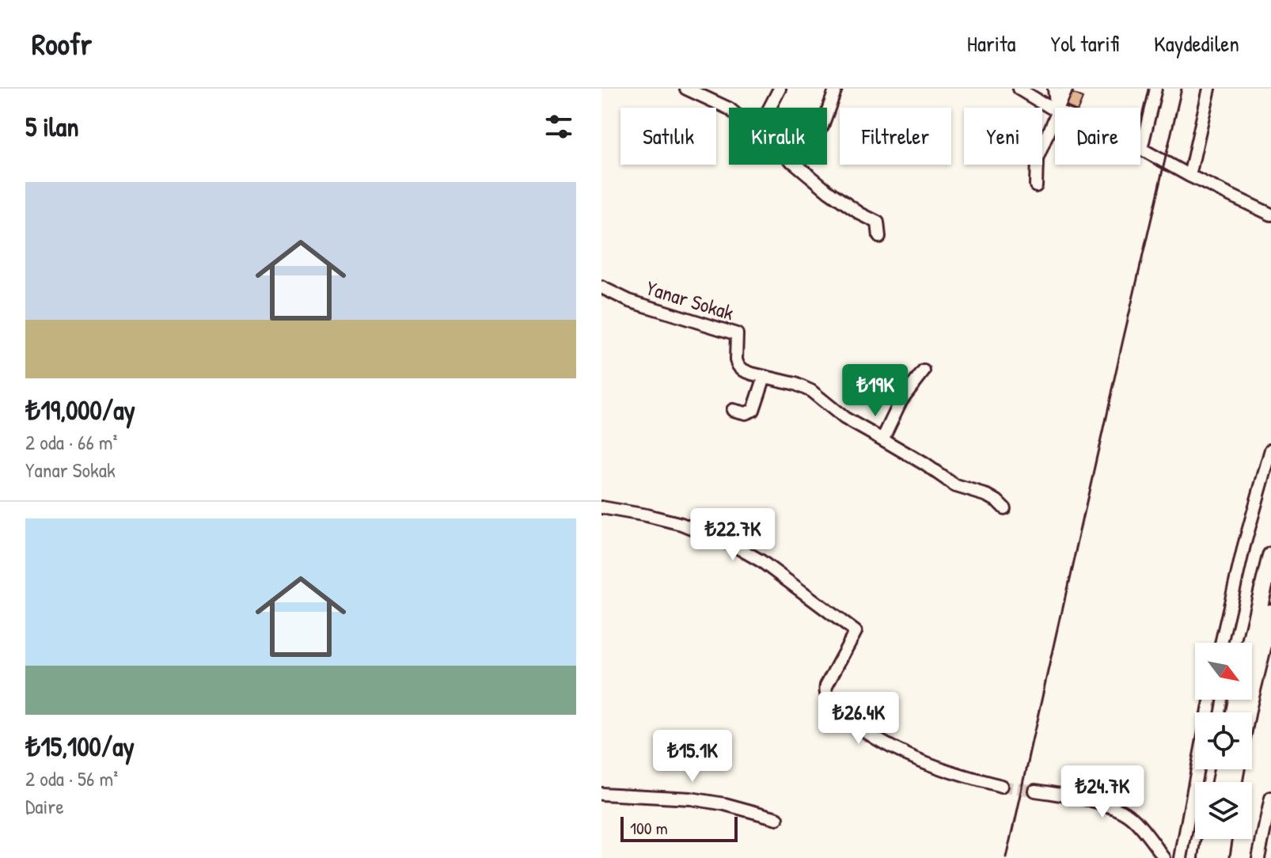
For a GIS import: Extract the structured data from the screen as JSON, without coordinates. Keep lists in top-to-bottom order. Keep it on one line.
{"streets":{"street":["Yanar Sokak"]},"scale_bar":"100 m","north":"bottom right","page":{"header":"Roofr","nav":["Harita","Yol tarifi","Kaydedilen"],"heading":"5 ilan","chip":["Satılık","Kiralık","Filtreler","Yeni","Daire"],"list":[{"name":"₺19,000/ay","note":"2 oda · 66 m² · Yanar Sokak"},{"name":"₺15,100/ay","note":"2 oda · 56 m² · Daire"}],"price":["₺19K","₺22.7K","₺26.4K","₺15.1K","₺24.7K"],"scale":"100 m"}}
